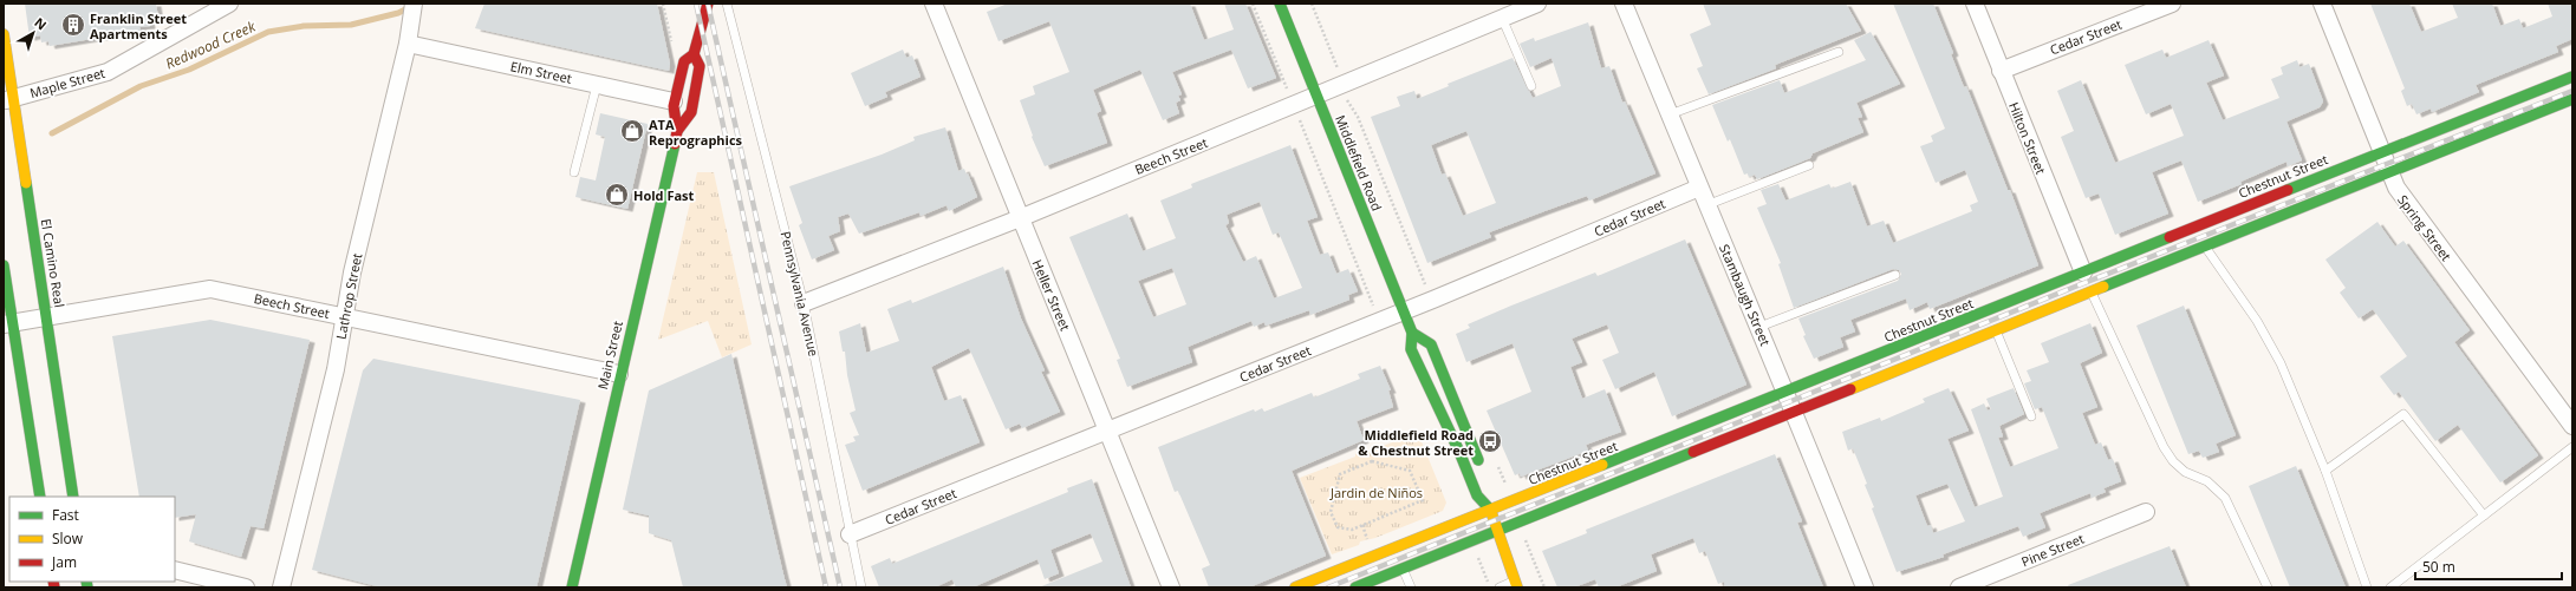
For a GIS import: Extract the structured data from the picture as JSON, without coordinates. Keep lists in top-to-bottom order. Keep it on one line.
{"streets":{"street":["Cedar Street","Elm Street","Maple Street","Hilton Street","Beech Street","Middlefield Road","Chestnut Street","Spring Street","El Camino Real","Heller Street","Stambaugh Street","Lathrop Street","Main Street","Pine Street"],"lane":["Pennsylvania Avenue"]},"crossings":[["Cedar Street","Hilton Street"],["Cedar Street","Middlefield Road"],["Cedar Street","Pennsylvania Avenue"],["Cedar Street","Heller Street"],["Cedar Street","Stambaugh Street"],["Elm Street","Lathrop Street"],["Elm Street","Main Street"],["Maple Street","El Camino Real"],["Hilton Street","Chestnut Street"],["Beech Street","Middlefield Road"],["Beech Street","El Camino Real"],["Beech Street","Pennsylvania Avenue"],["Beech Street","Heller Street"],["Beech Street","Lathrop Street"],["Beech Street","Main Street"],["Middlefield Road","Chestnut Street"],["Chestnut Street","Spring Street"],["Chestnut Street","Stambaugh Street"]],"water":["Redwood Creek"],"parks":["Jardin de Niños"],"places":{"building":["Franklin Street Apartments"],"shop":["ATA Reprographics","Hold Fast"],"bus stop":["Middlefield Road & Chestnut Street"]},"legend":["Fast","Slow","Jam"],"scale_bar":"50 m","north":"top right"}
